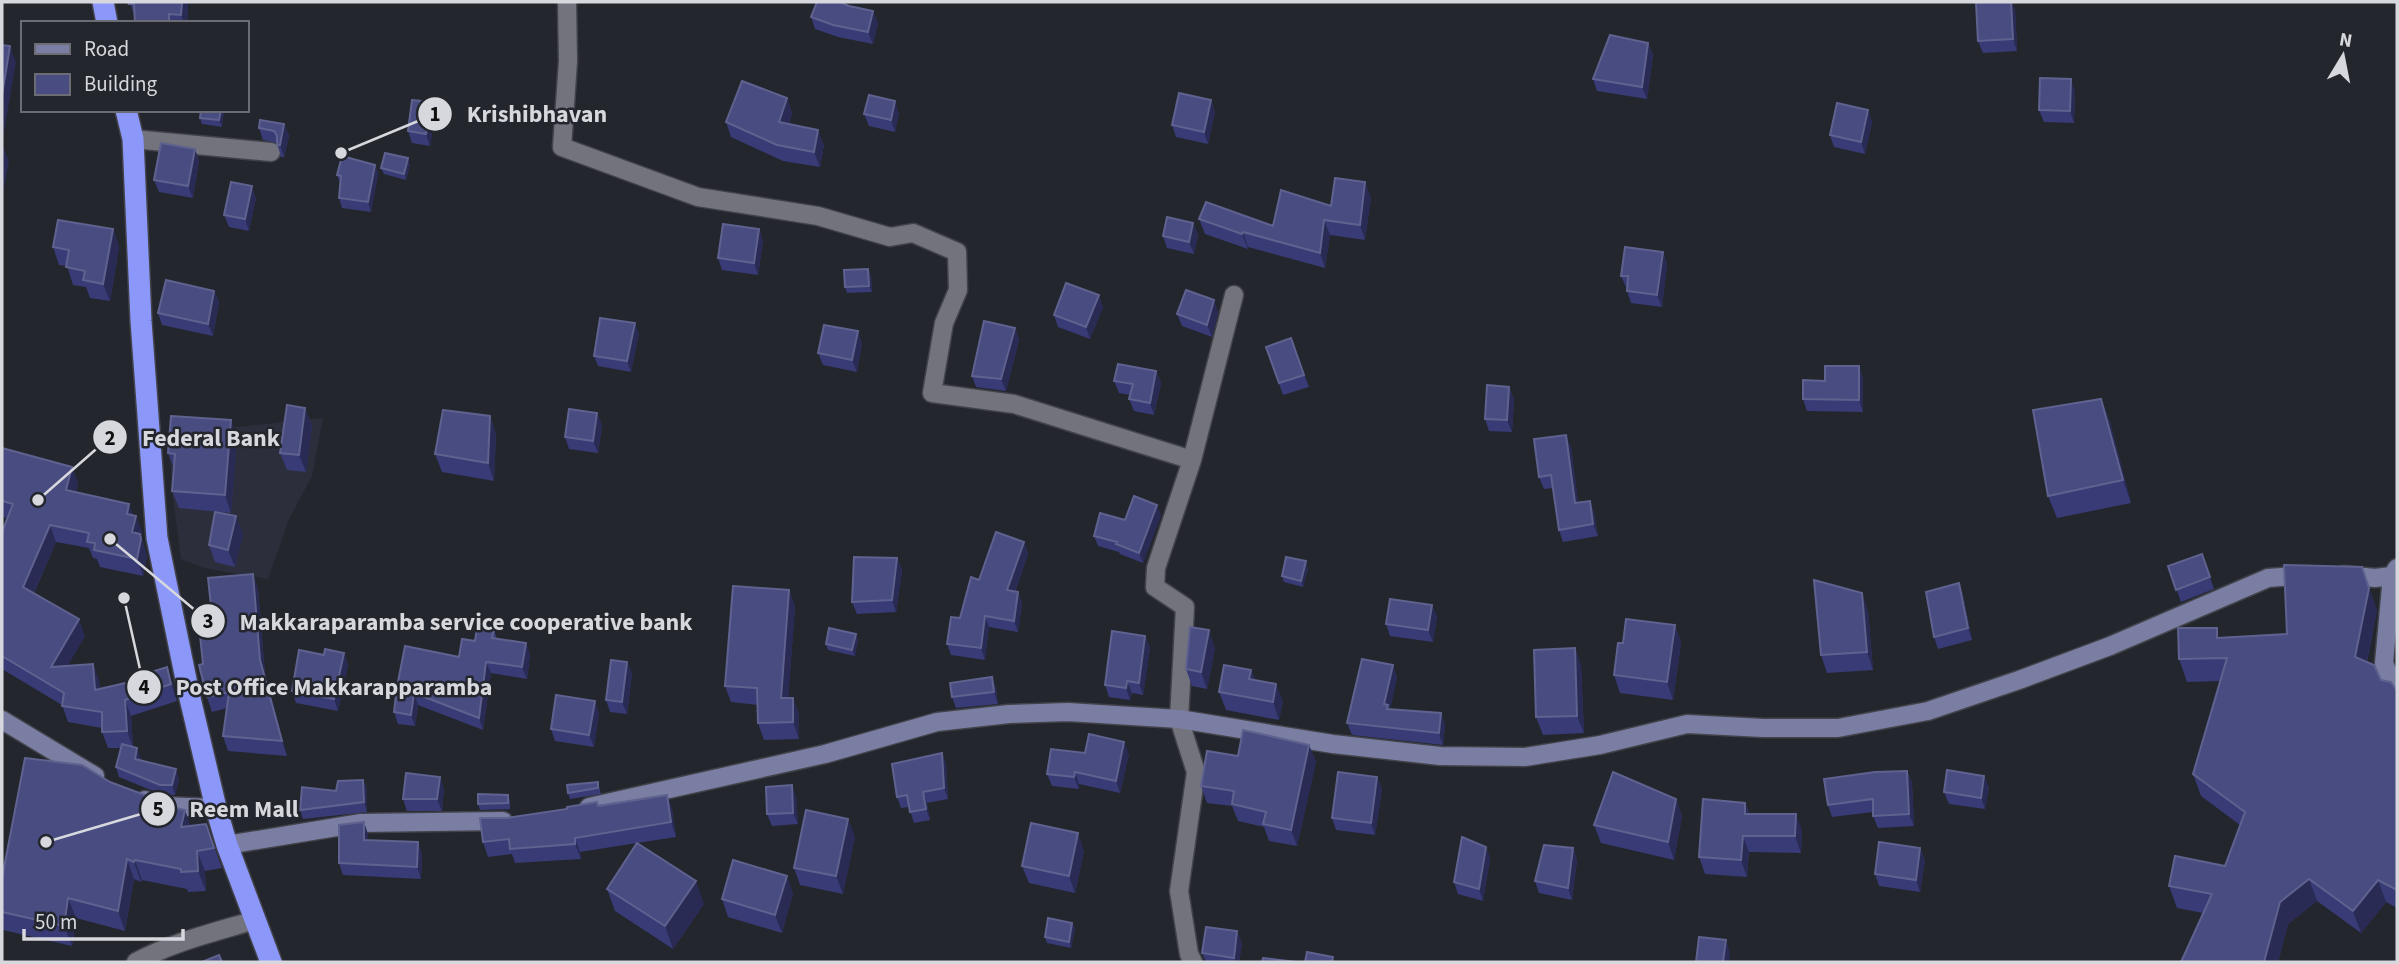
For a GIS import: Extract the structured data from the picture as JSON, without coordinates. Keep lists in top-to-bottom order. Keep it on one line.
{"places":["Krishibhavan","Federal Bank","Makkaraparamba service cooperative bank","Post Office Makkarapparamba","Reem Mall"],"legend":["Road","Building"],"scale_bar":"50 m","north":"top"}
